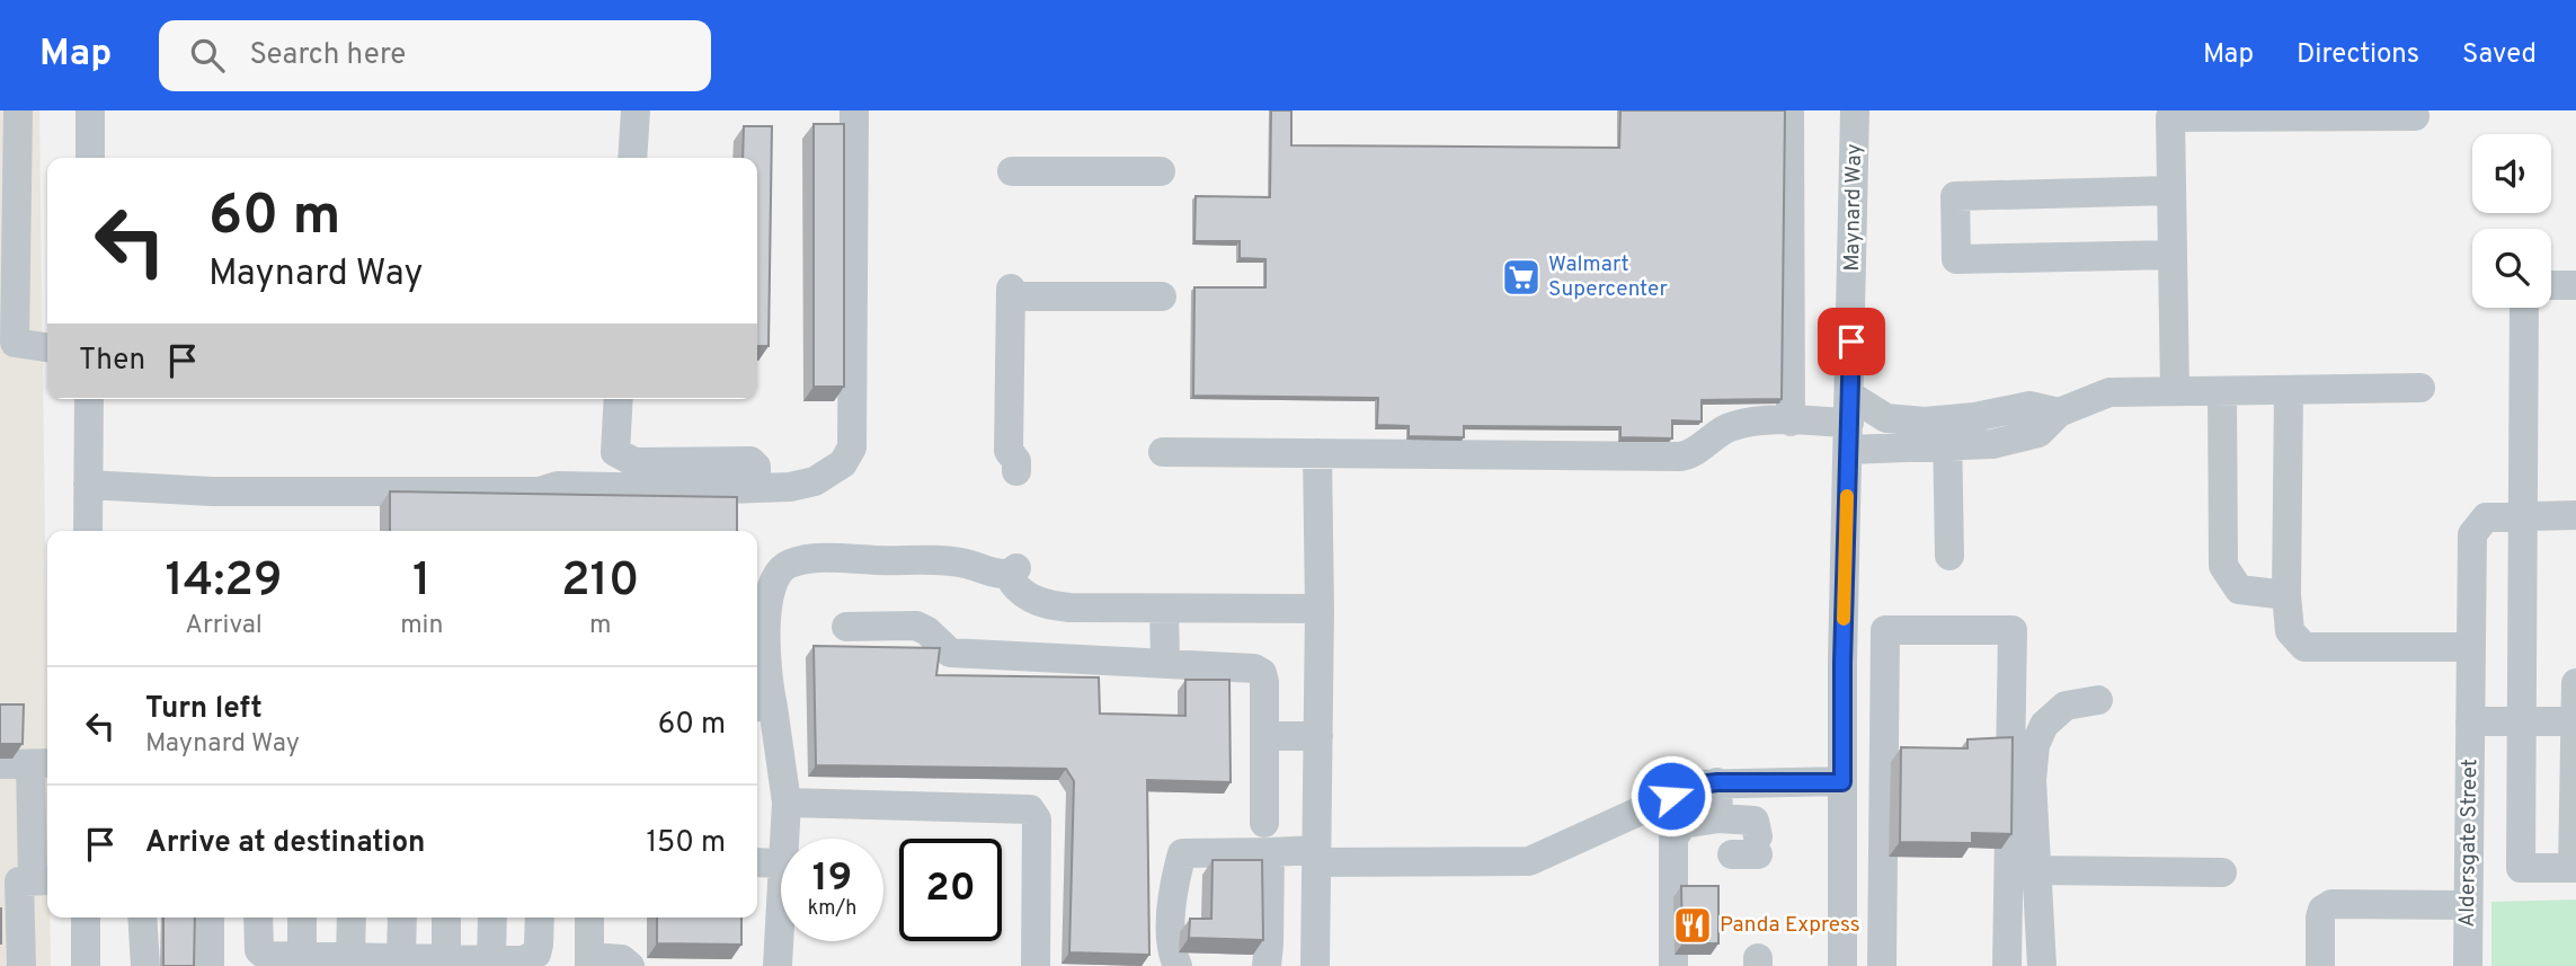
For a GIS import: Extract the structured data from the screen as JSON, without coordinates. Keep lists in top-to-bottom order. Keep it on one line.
{"streets":{"street":["Maynard Way","Aldersgate Street"]},"places":{"supermarket":["Walmart Supercenter"],"restaurant":["Panda Express"]},"page":{"header":"Map","search":"Search here","nav":["Map","Directions","Saved"],"turn":["60 m","Maynard Way"],"then":"Then","eta":["14:29","Arrival","1","min","210","m"],"list":[{"name":"Turn left","note":"Maynard Way","value":"60 m"},{"name":"Arrive at destination","value":"150 m"}],"speed":"19 km/h","limit":"20"}}
